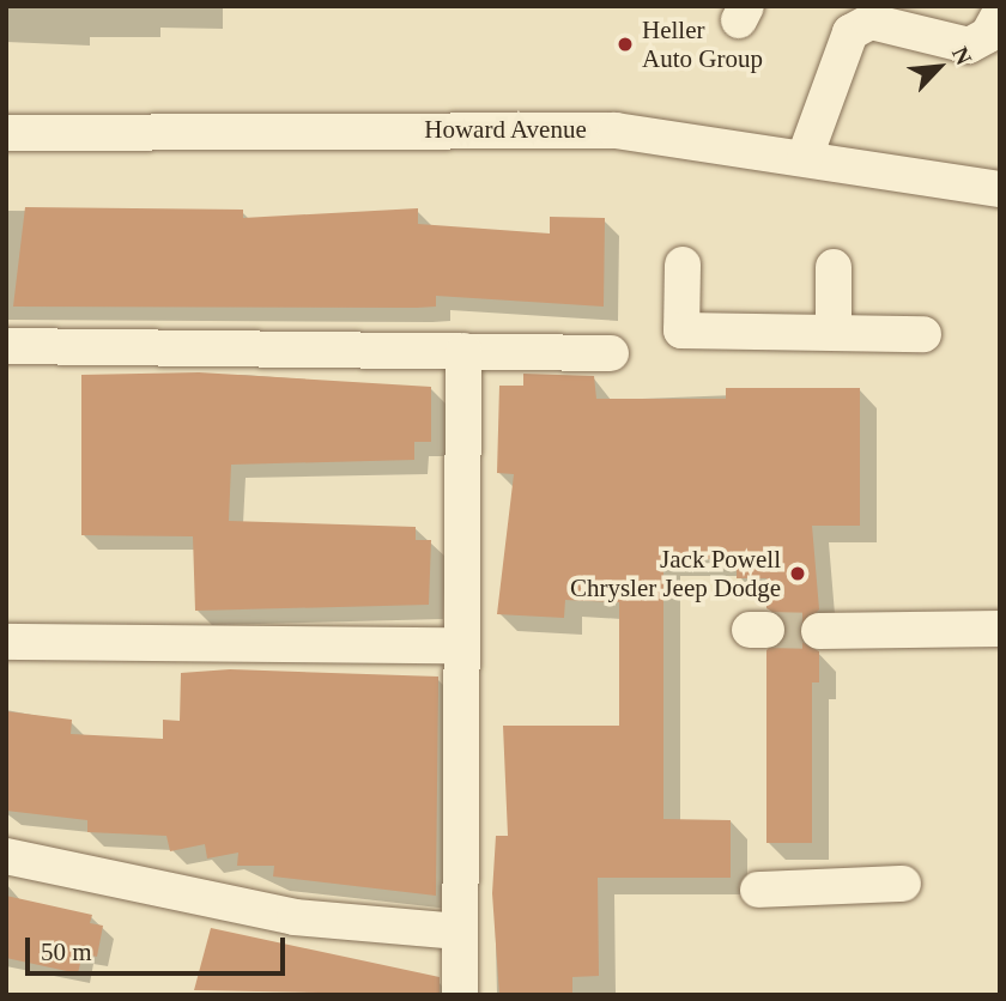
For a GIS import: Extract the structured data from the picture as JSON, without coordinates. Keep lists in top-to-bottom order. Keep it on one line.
{"streets":{"street":["Howard Avenue"]},"places":["Heller Auto Group","Jack Powell Chrysler Jeep Dodge"],"scale_bar":"50 m","north":"top right"}
